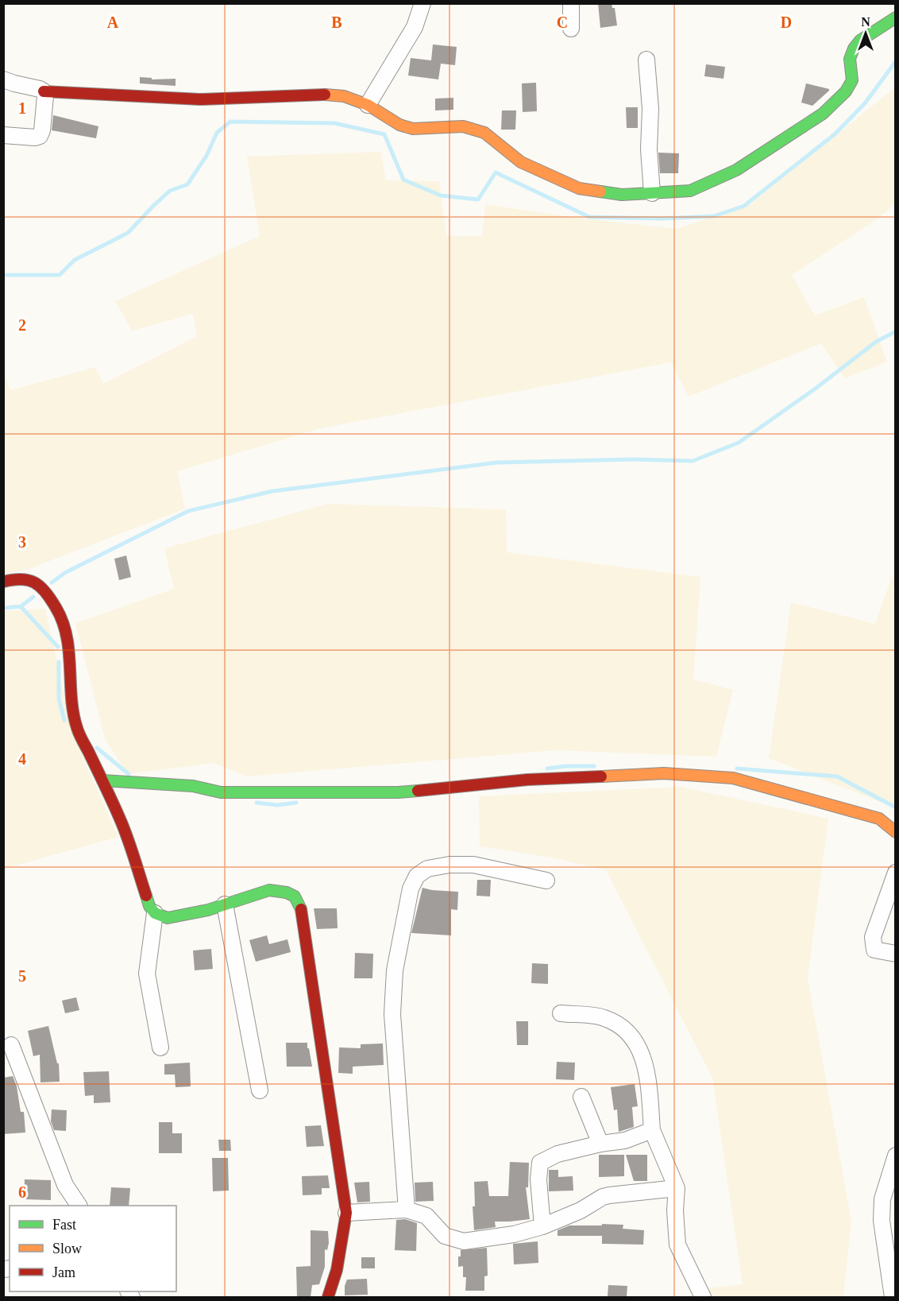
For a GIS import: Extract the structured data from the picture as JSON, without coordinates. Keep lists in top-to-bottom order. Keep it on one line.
{"legend":["Fast","Slow","Jam"],"north":"top","grid":{"columns":["A","B","C","D"],"rows":["1","2","3","4","5","6"]}}
